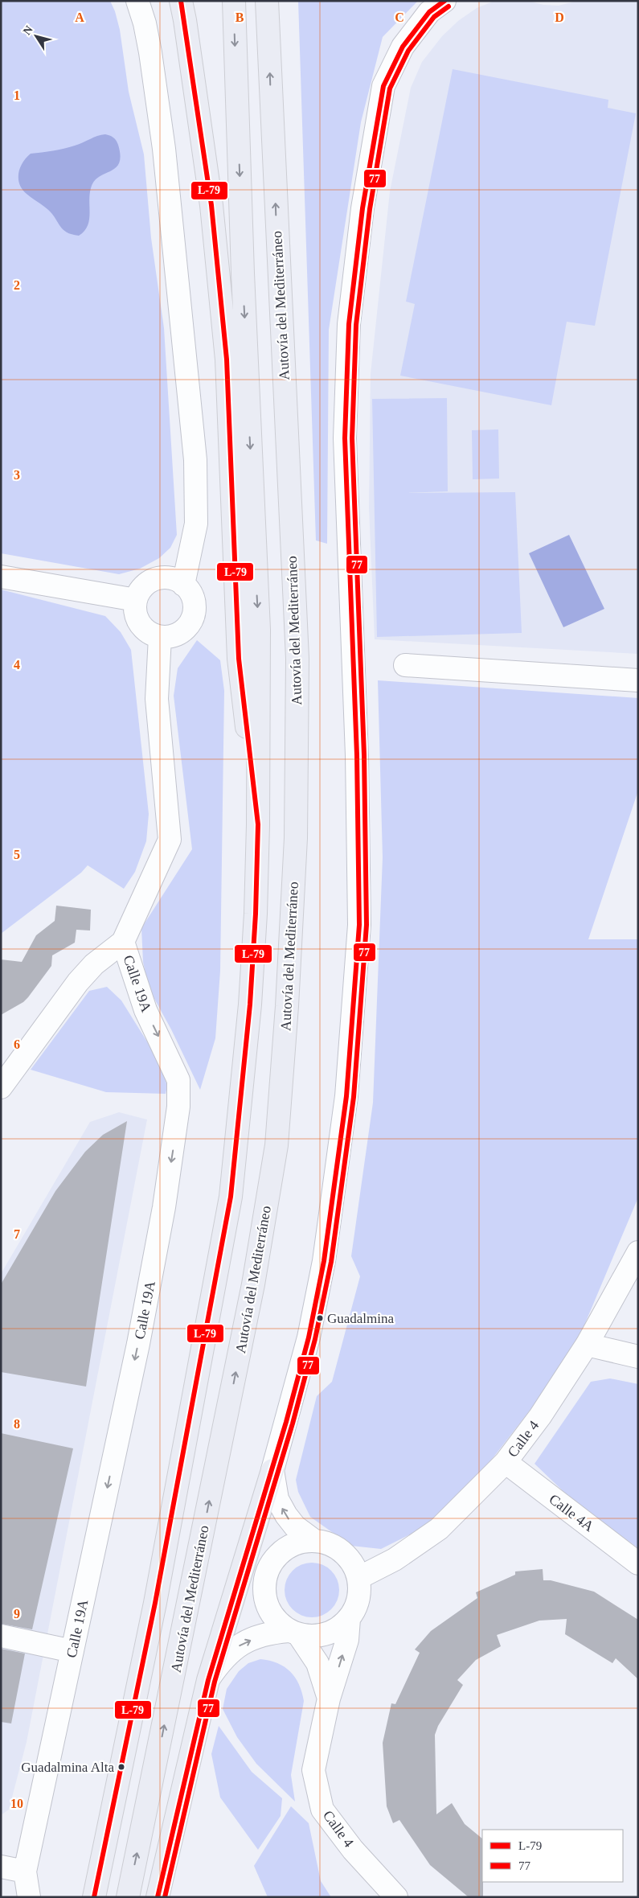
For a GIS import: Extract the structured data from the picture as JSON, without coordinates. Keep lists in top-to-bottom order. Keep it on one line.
{"streets":{"highway":["Autovía del Mediterráneo"],"street":["Calle 19A","Calle 4","Calle 4A"]},"crossings":[["Calle 4","Calle 4A"]],"places":["Guadalmina","Guadalmina Alta"],"lines":["transit line L-79","transit line 77"],"legend":["L-79","77"],"north":"top left","grid":{"columns":["A","B","C","D"],"rows":["1","2","3","4","5","6","7","8","9","10"]}}
